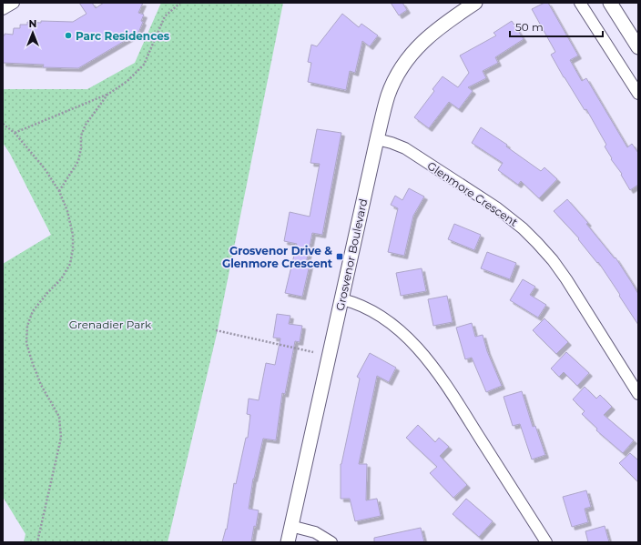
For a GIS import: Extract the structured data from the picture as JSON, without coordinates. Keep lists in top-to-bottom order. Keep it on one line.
{"streets":{"street":["Glenmore Crescent","Grosvenor Boulevard"]},"crossings":[["Glenmore Crescent","Grosvenor Boulevard"]],"parks":["Grenadier Park"],"places":{"other":["Parc Residences"],"transit":["Grosvenor Drive & Glenmore Crescent"]},"scale_bar":"50 m","north":"top"}
